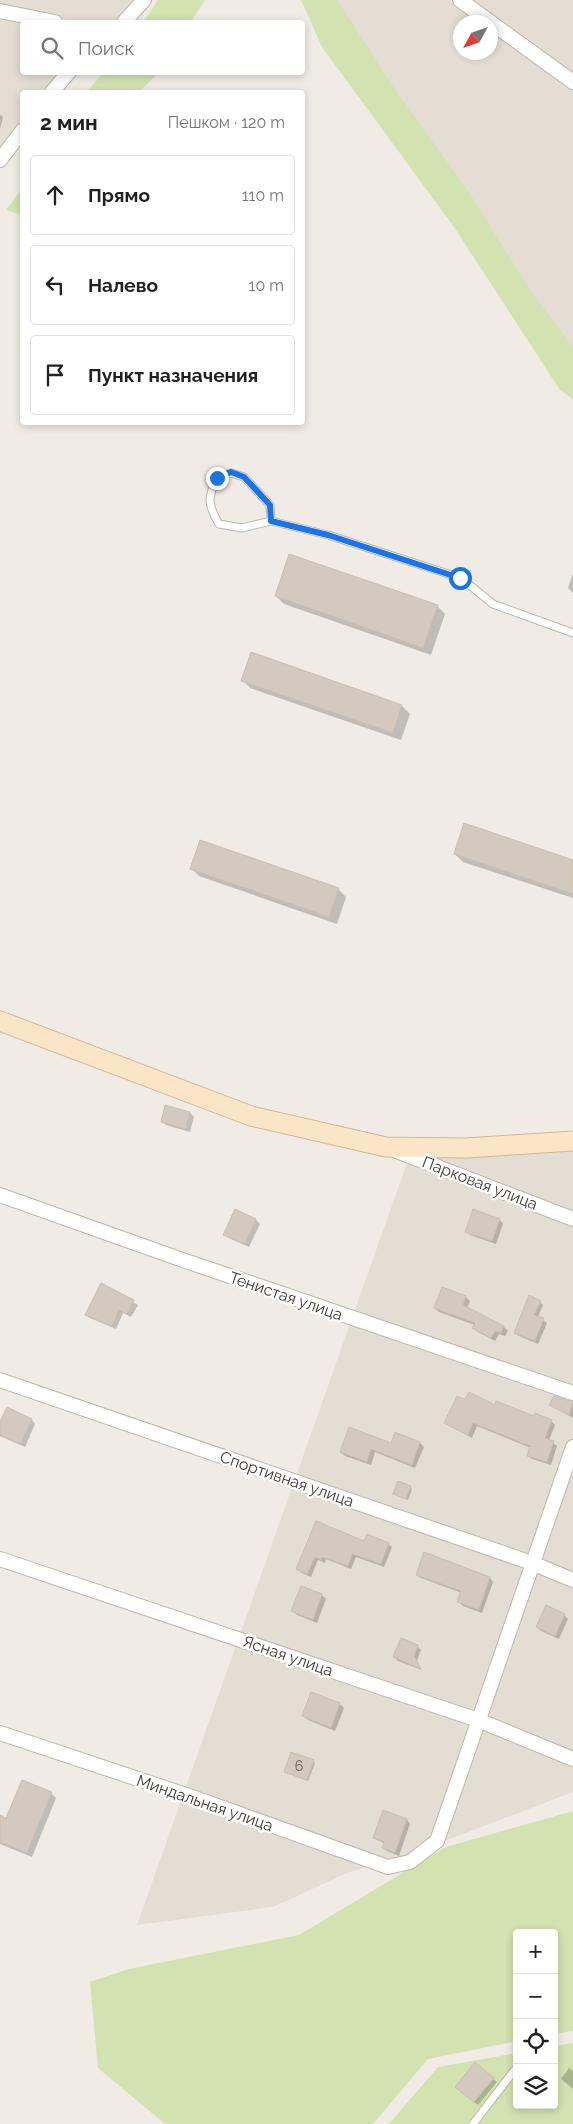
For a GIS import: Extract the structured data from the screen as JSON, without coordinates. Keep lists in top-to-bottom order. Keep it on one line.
{"streets":{"street":["Парковая улица","Тенистая улица","Спортивная улица","Ясная улица","Миндальная улица"]},"crossings":[["Ясная улица","Миндальная улица"]],"house_numbers":["6"],"north":"bottom left","page":{"search":"Поиск","heading":["2 мин","Пешком · 120 m"],"list":[["Прямо","110 m"],["Налево","10 m"],"Пункт назначения"],"map_buttons":["+","−"]}}
